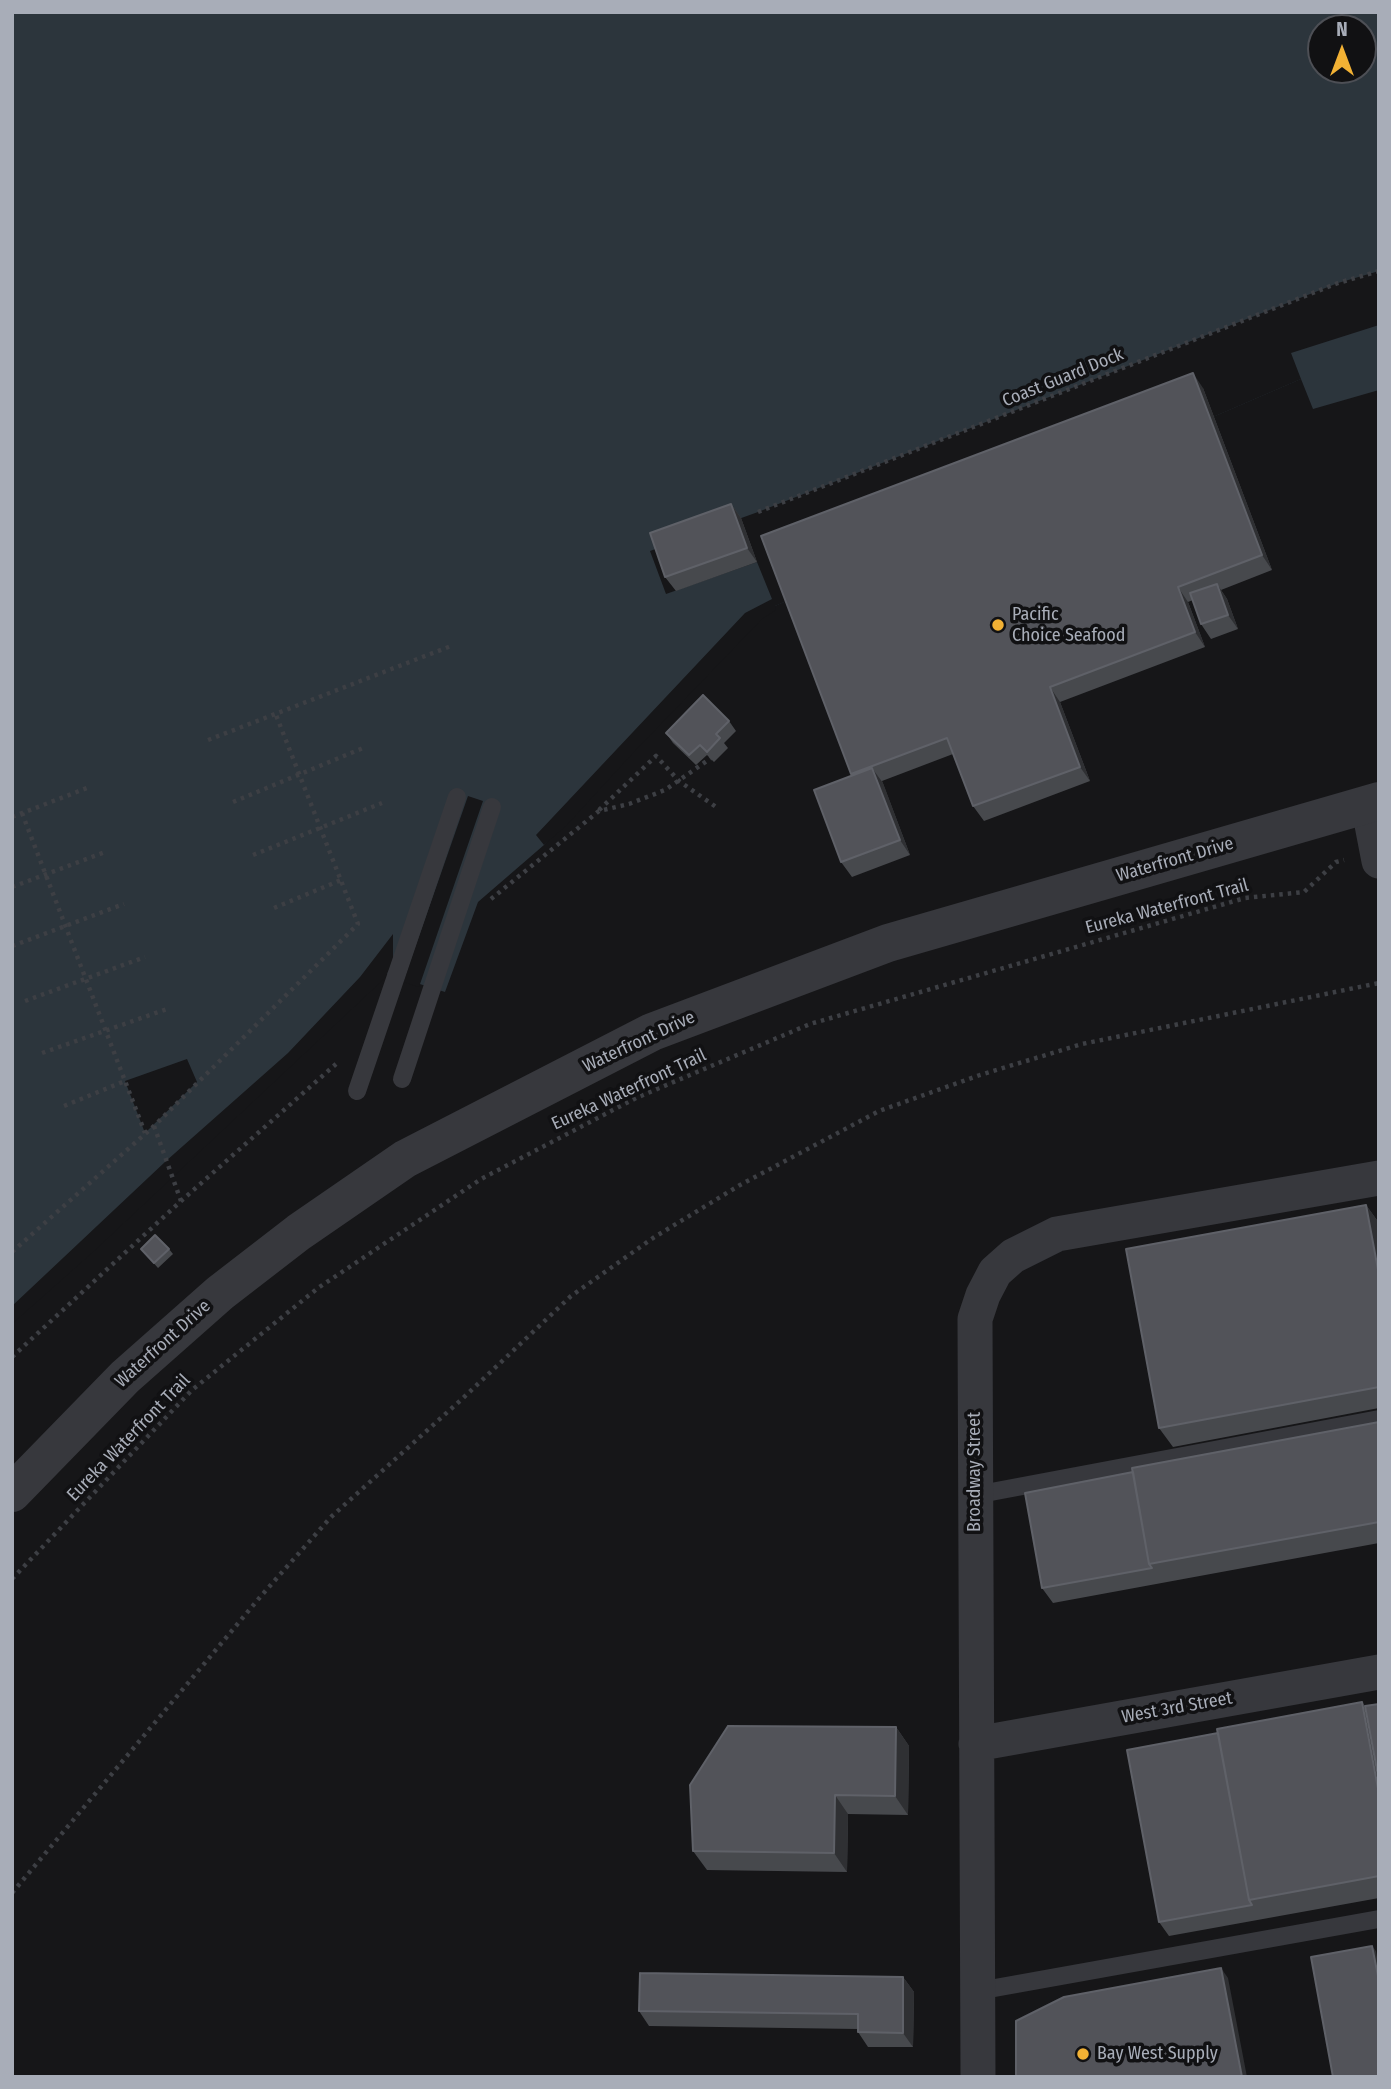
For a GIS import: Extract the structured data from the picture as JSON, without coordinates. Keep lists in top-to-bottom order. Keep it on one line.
{"streets":{"street":["Waterfront Drive","Broadway Street","West 3rd Street"],"path":["Coast Guard Dock","Eureka Waterfront Trail"]},"crossings":[["Broadway Street","West 3rd Street"]],"places":["Pacific Choice Seafood","Bay West Supply"],"north":"top"}
